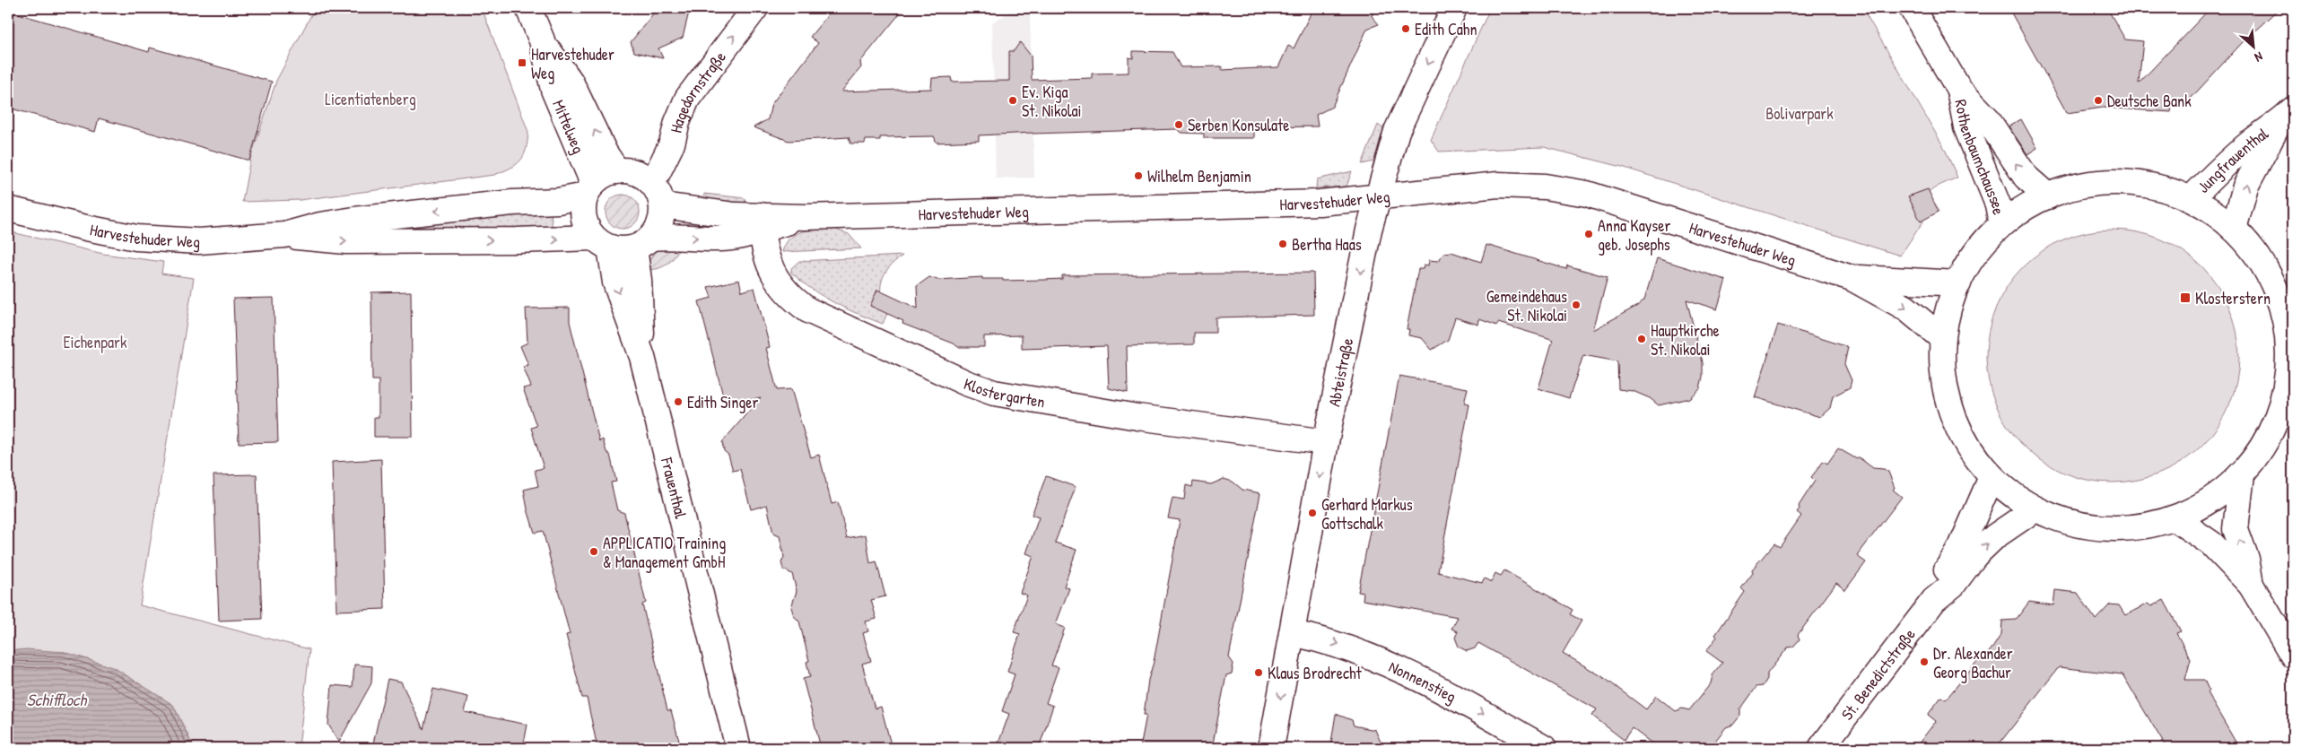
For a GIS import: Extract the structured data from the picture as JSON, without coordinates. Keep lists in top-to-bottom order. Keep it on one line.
{"streets":{"street":["Hagedornstraße","Mittelweg","Rothenbaumchaussee","Jungfrauenthal","Harvestehuder Weg","Abteistraße","Klostergarten","Frauenthal","St. Benedictstraße","Nonnenstieg"]},"crossings":[["Hagedornstraße","Mittelweg"],["Hagedornstraße","Harvestehuder Weg"],["Hagedornstraße","Frauenthal"],["Mittelweg","Harvestehuder Weg"],["Mittelweg","Frauenthal"],["Harvestehuder Weg","Abteistraße"],["Harvestehuder Weg","Klostergarten"],["Harvestehuder Weg","Frauenthal"],["Abteistraße","Klostergarten"],["Abteistraße","Nonnenstieg"]],"one_way":["Hagedornstraße","Abteistraße","Nonnenstieg"],"water":["Schiffloch"],"parks":["Licentiatenberg","Bolivarpark","Eichenpark"],"places":{"other":["Edith Cahn","Ev. Kiga St. Nikolai","Deutsche Bank","Serben Konsulate","Wilhelm Benjamin","Anna Kayser geb. Josephs","Bertha Haas","Gemeindehaus St. Nikolai","Hauptkirche St. Nikolai","Edith Singer","Gerhard Markus Gottschalk","APPLICATIO Training & Management GmbH","Dr. Alexander Georg Bachur","Klaus Brodrecht"],"transit":["Harvestehuder Weg","Klosterstern"]},"north":"bottom right"}
